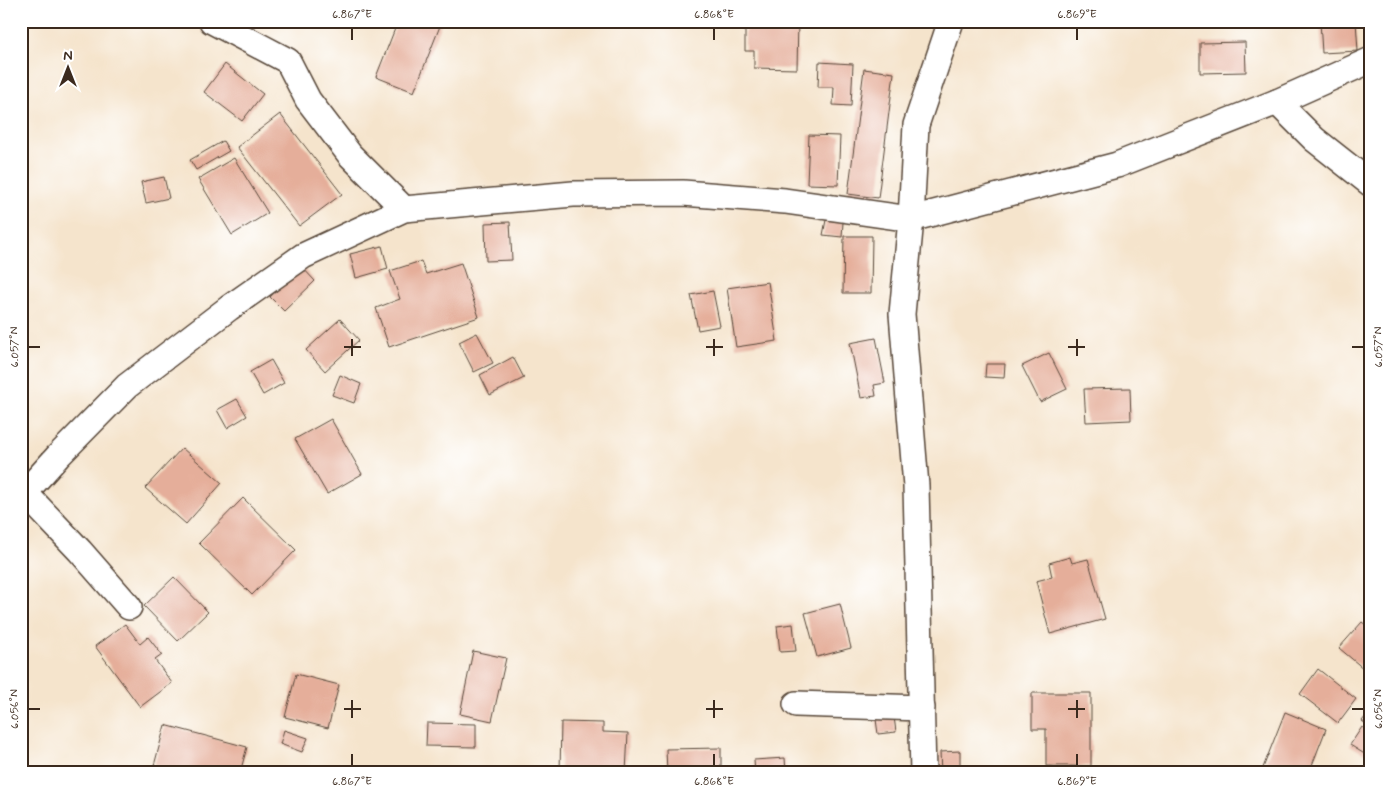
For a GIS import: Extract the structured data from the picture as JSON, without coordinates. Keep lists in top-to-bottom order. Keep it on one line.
{"north":"top","coordinates":["6.867°E","6.868°E","6.869°E","6.057°N","6.056°N"]}
